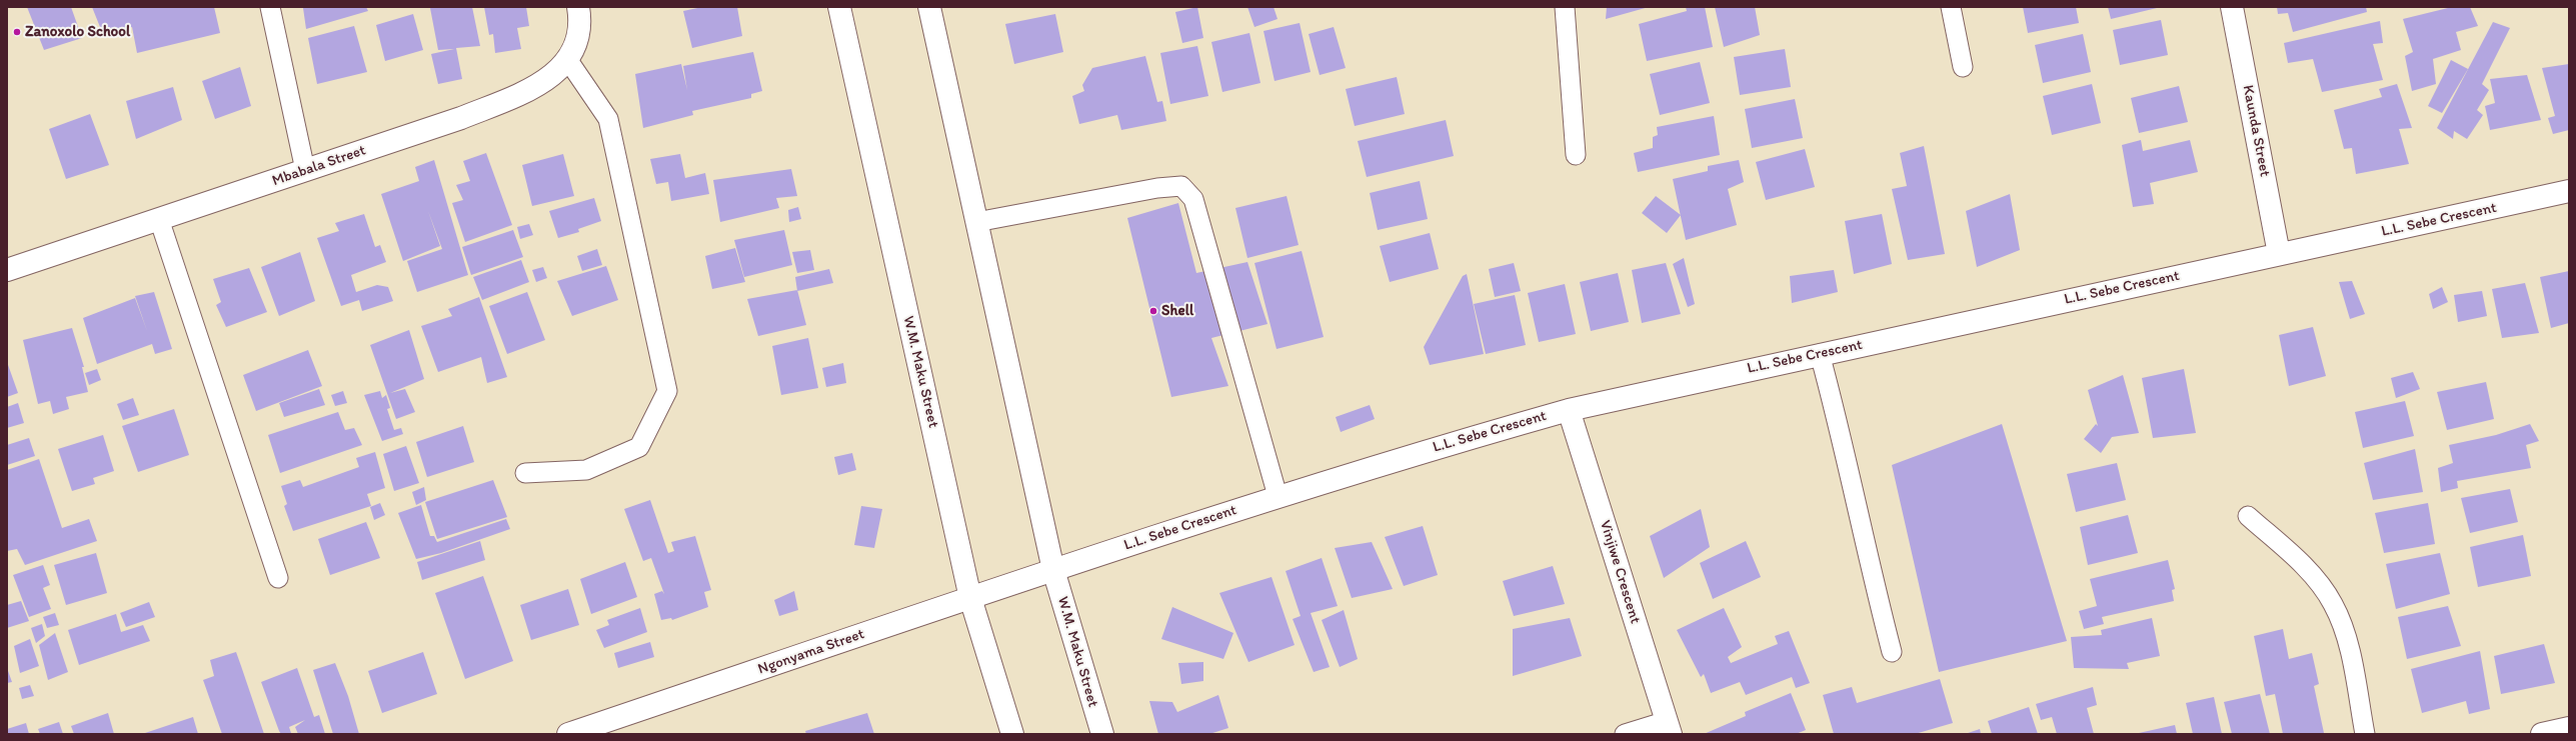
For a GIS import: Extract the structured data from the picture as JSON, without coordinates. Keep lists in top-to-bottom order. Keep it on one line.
{"streets":{"street":["Kaunda Street","Mbabala Street","L.L. Sebe Crescent","W.M. Maku Street","Vinjiwe Crescent","Ngonyama Street"]},"crossings":[["Kaunda Street","L.L. Sebe Crescent"],["L.L. Sebe Crescent","W.M. Maku Street"],["L.L. Sebe Crescent","Vinjiwe Crescent"],["L.L. Sebe Crescent","Ngonyama Street"],["W.M. Maku Street","Ngonyama Street"]],"places":["Zanoxolo School","Shell"]}
